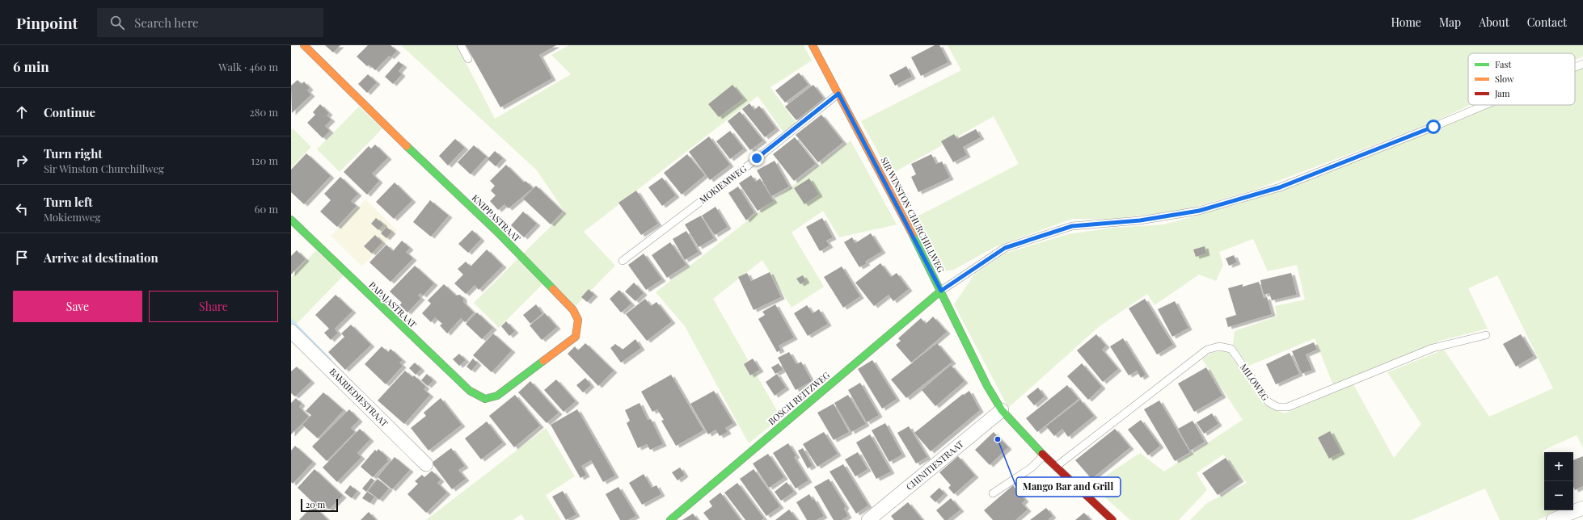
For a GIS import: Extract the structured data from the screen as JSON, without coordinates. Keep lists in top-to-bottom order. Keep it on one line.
{"streets":{"street":["SIR WINSTON CHURCHILLWEG","KNIPPASTRAAT","PAPAJASTRAAT","BAKRIEDIESTRAAT","BOSCH REITZWEG","CHINITIESTRAAT"],"lane":["MOKIEMWEG","MILOWEG"]},"crossings":[["MOKIEMWEG","SIR WINSTON CHURCHILLWEG"],["SIR WINSTON CHURCHILLWEG","MILOWEG"],["SIR WINSTON CHURCHILLWEG","BOSCH REITZWEG"],["SIR WINSTON CHURCHILLWEG","CHINITIESTRAAT"],["KNIPPASTRAAT","PAPAJASTRAAT"]],"places":["Mango Bar and Grill"],"legend":["Fast","Slow","Jam"],"scale_bar":"20 m","page":{"header":"Pinpoint","search":"Search here","nav":["Home","Map","About","Contact"],"heading":["6 min","Walk · 460 m"],"list":[["Continue","280 m"],["Turn right","Sir Winston Churchillweg","120 m"],["Turn left","Mokiemweg","60 m"],"Arrive at destination"],"buttons":["Save","Share"],"map_buttons":["+","−"],"scale":"20 m"}}
